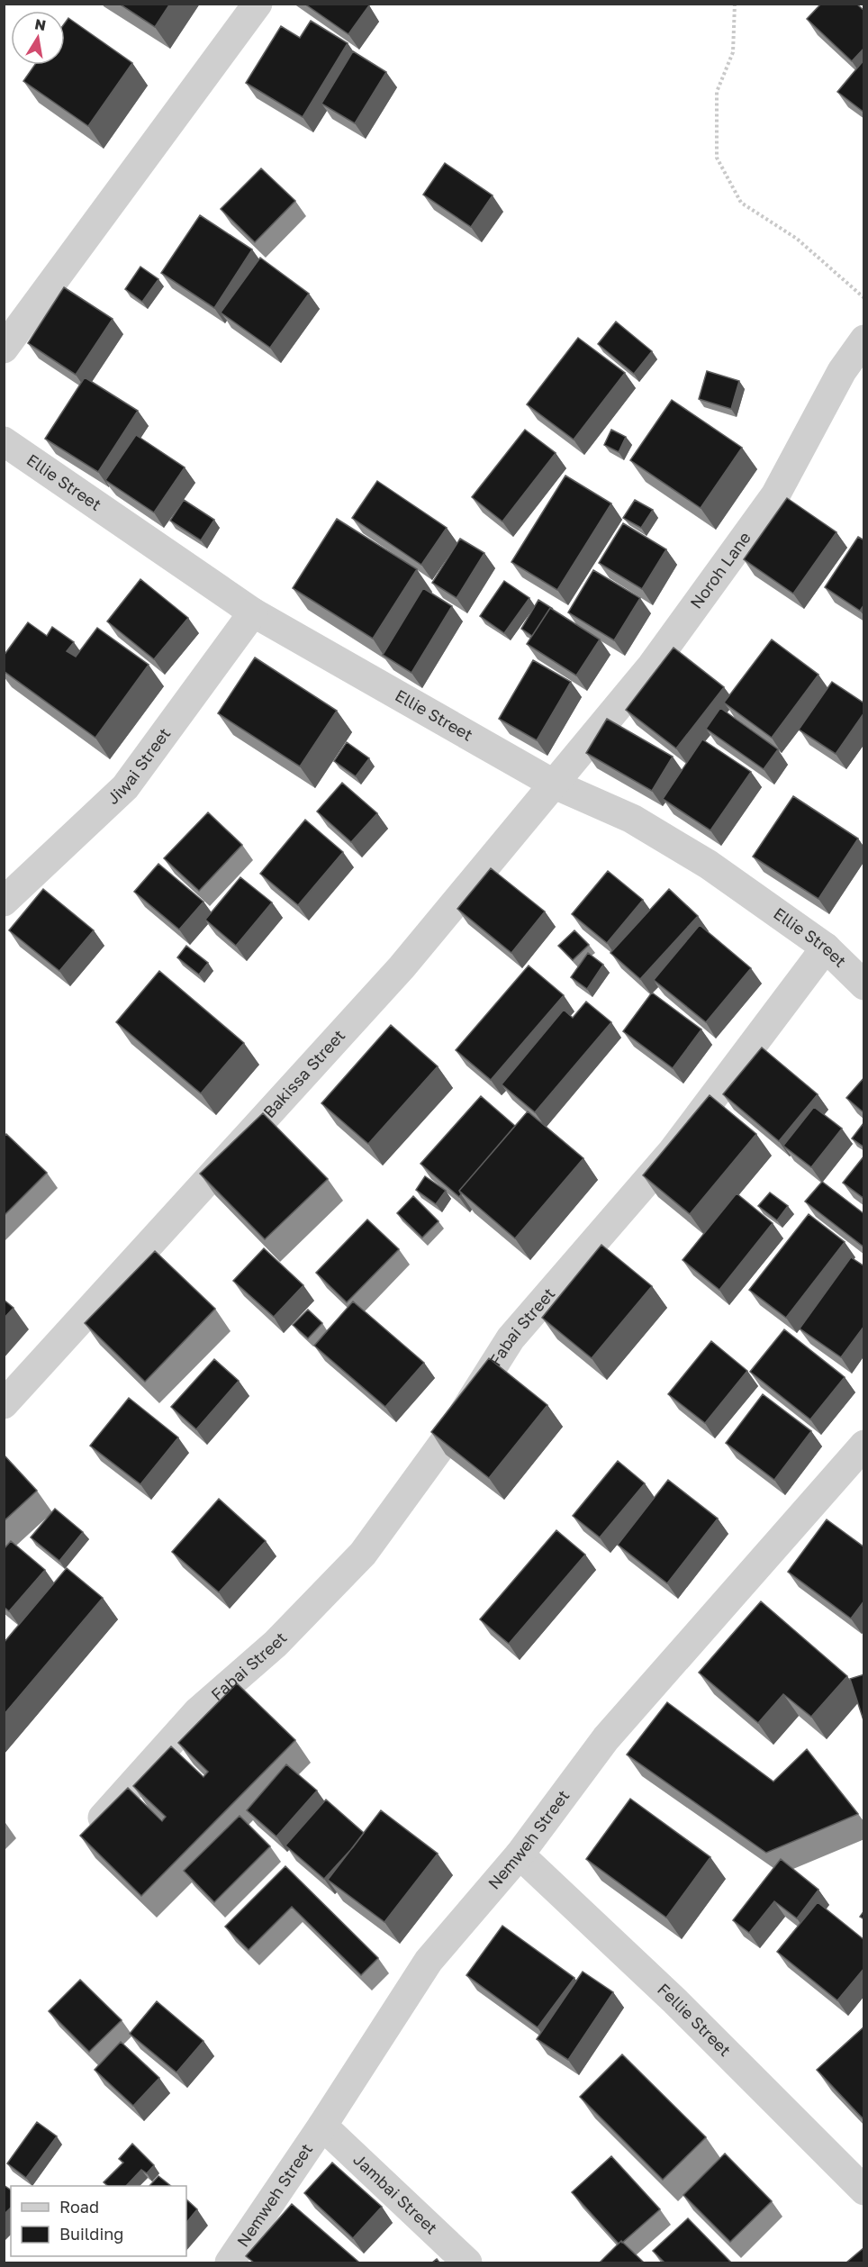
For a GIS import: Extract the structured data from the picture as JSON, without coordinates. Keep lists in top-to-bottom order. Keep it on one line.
{"streets":{"street":["Ellie Street","Noroh Lane","Jiwai Street","Bakissa Street","Fabai Street","Nemweh Street","Fellie Street","Jambai Street"]},"crossings":[["Ellie Street","Noroh Lane"],["Ellie Street","Jiwai Street"],["Ellie Street","Bakissa Street"],["Ellie Street","Fabai Street"],["Noroh Lane","Bakissa Street"],["Nemweh Street","Fellie Street"],["Nemweh Street","Jambai Street"]],"legend":["Road","Building"],"north":"top"}
